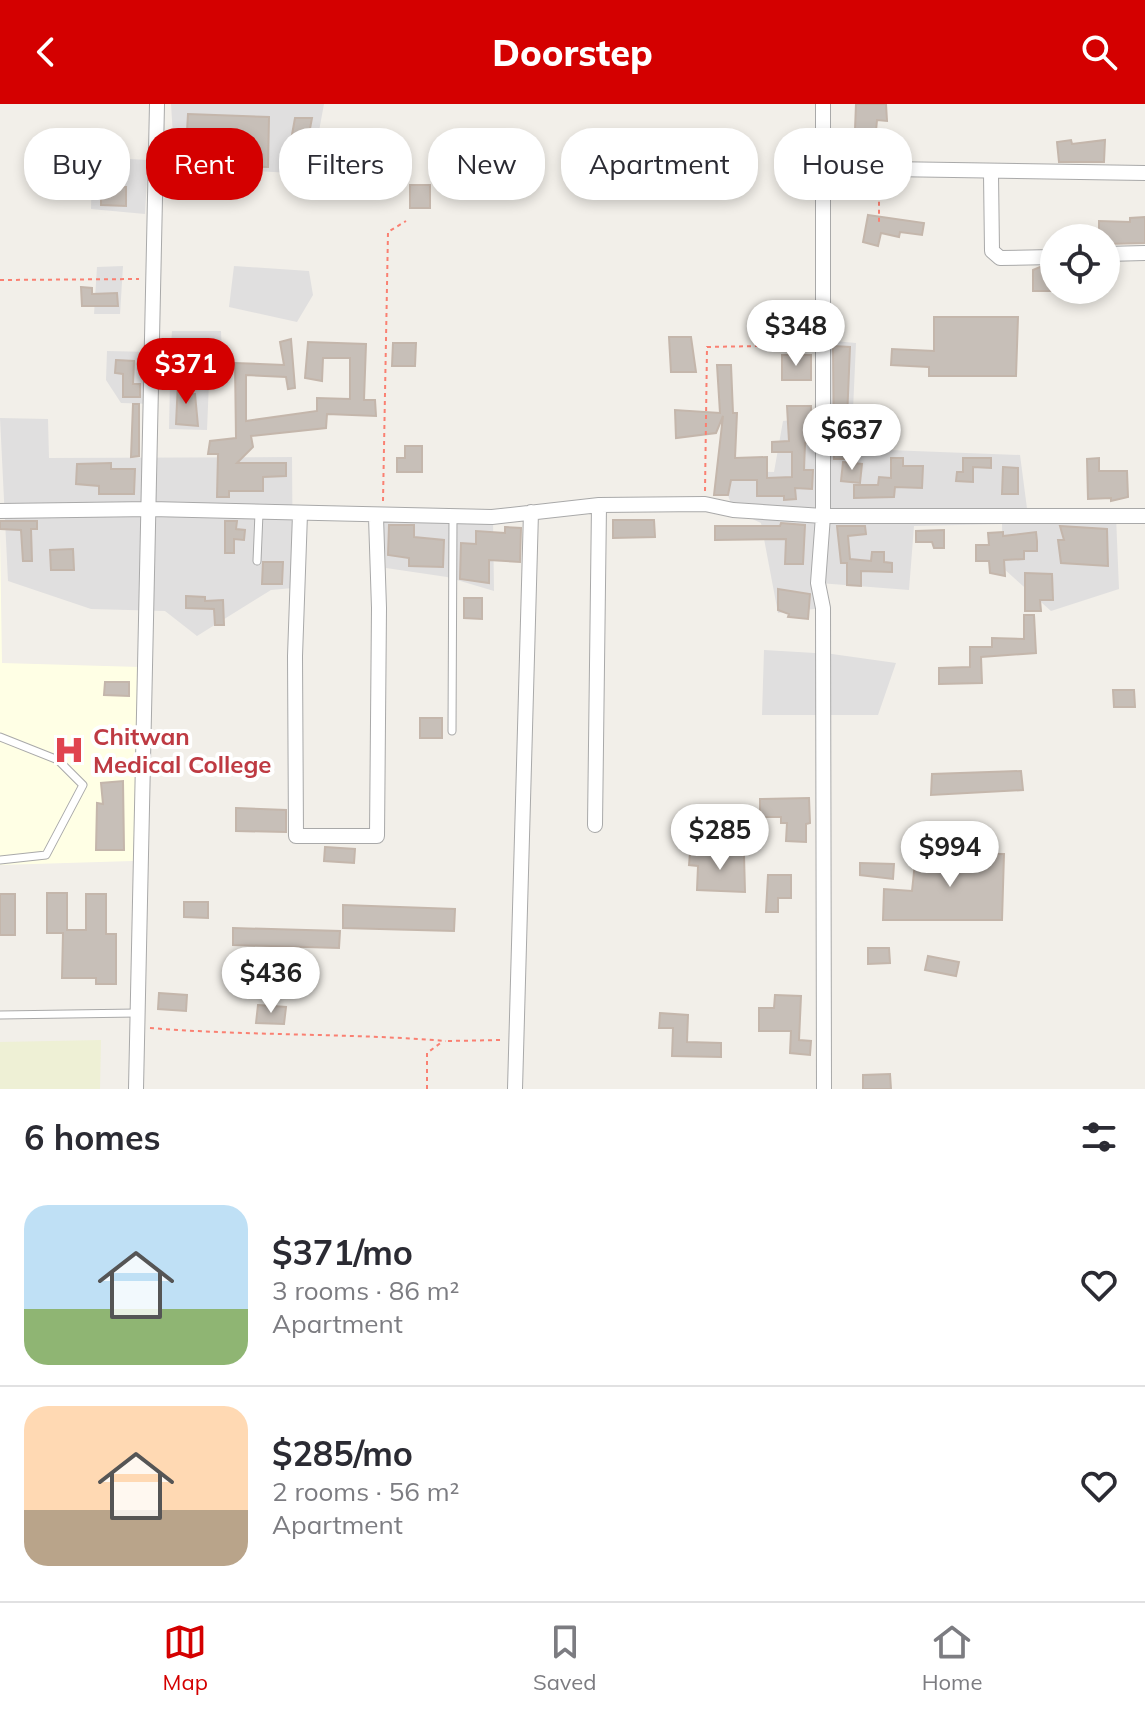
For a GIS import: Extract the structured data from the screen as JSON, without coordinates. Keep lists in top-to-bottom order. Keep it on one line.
{"places":{"hospital":["Chitwan Medical College"]},"page":{"header":"Doorstep","chip":["Buy","Rent","Filters","New","Apartment","House"],"price":["$348","$371","$637","$285","$994","$436"],"heading":"6 homes","list":[{"name":"$371/mo","note":"3 rooms · 86 m² · Apartment"},{"name":"$285/mo","note":"2 rooms · 56 m² · Apartment"}],"tabs":["Map","Saved","Home"]}}
